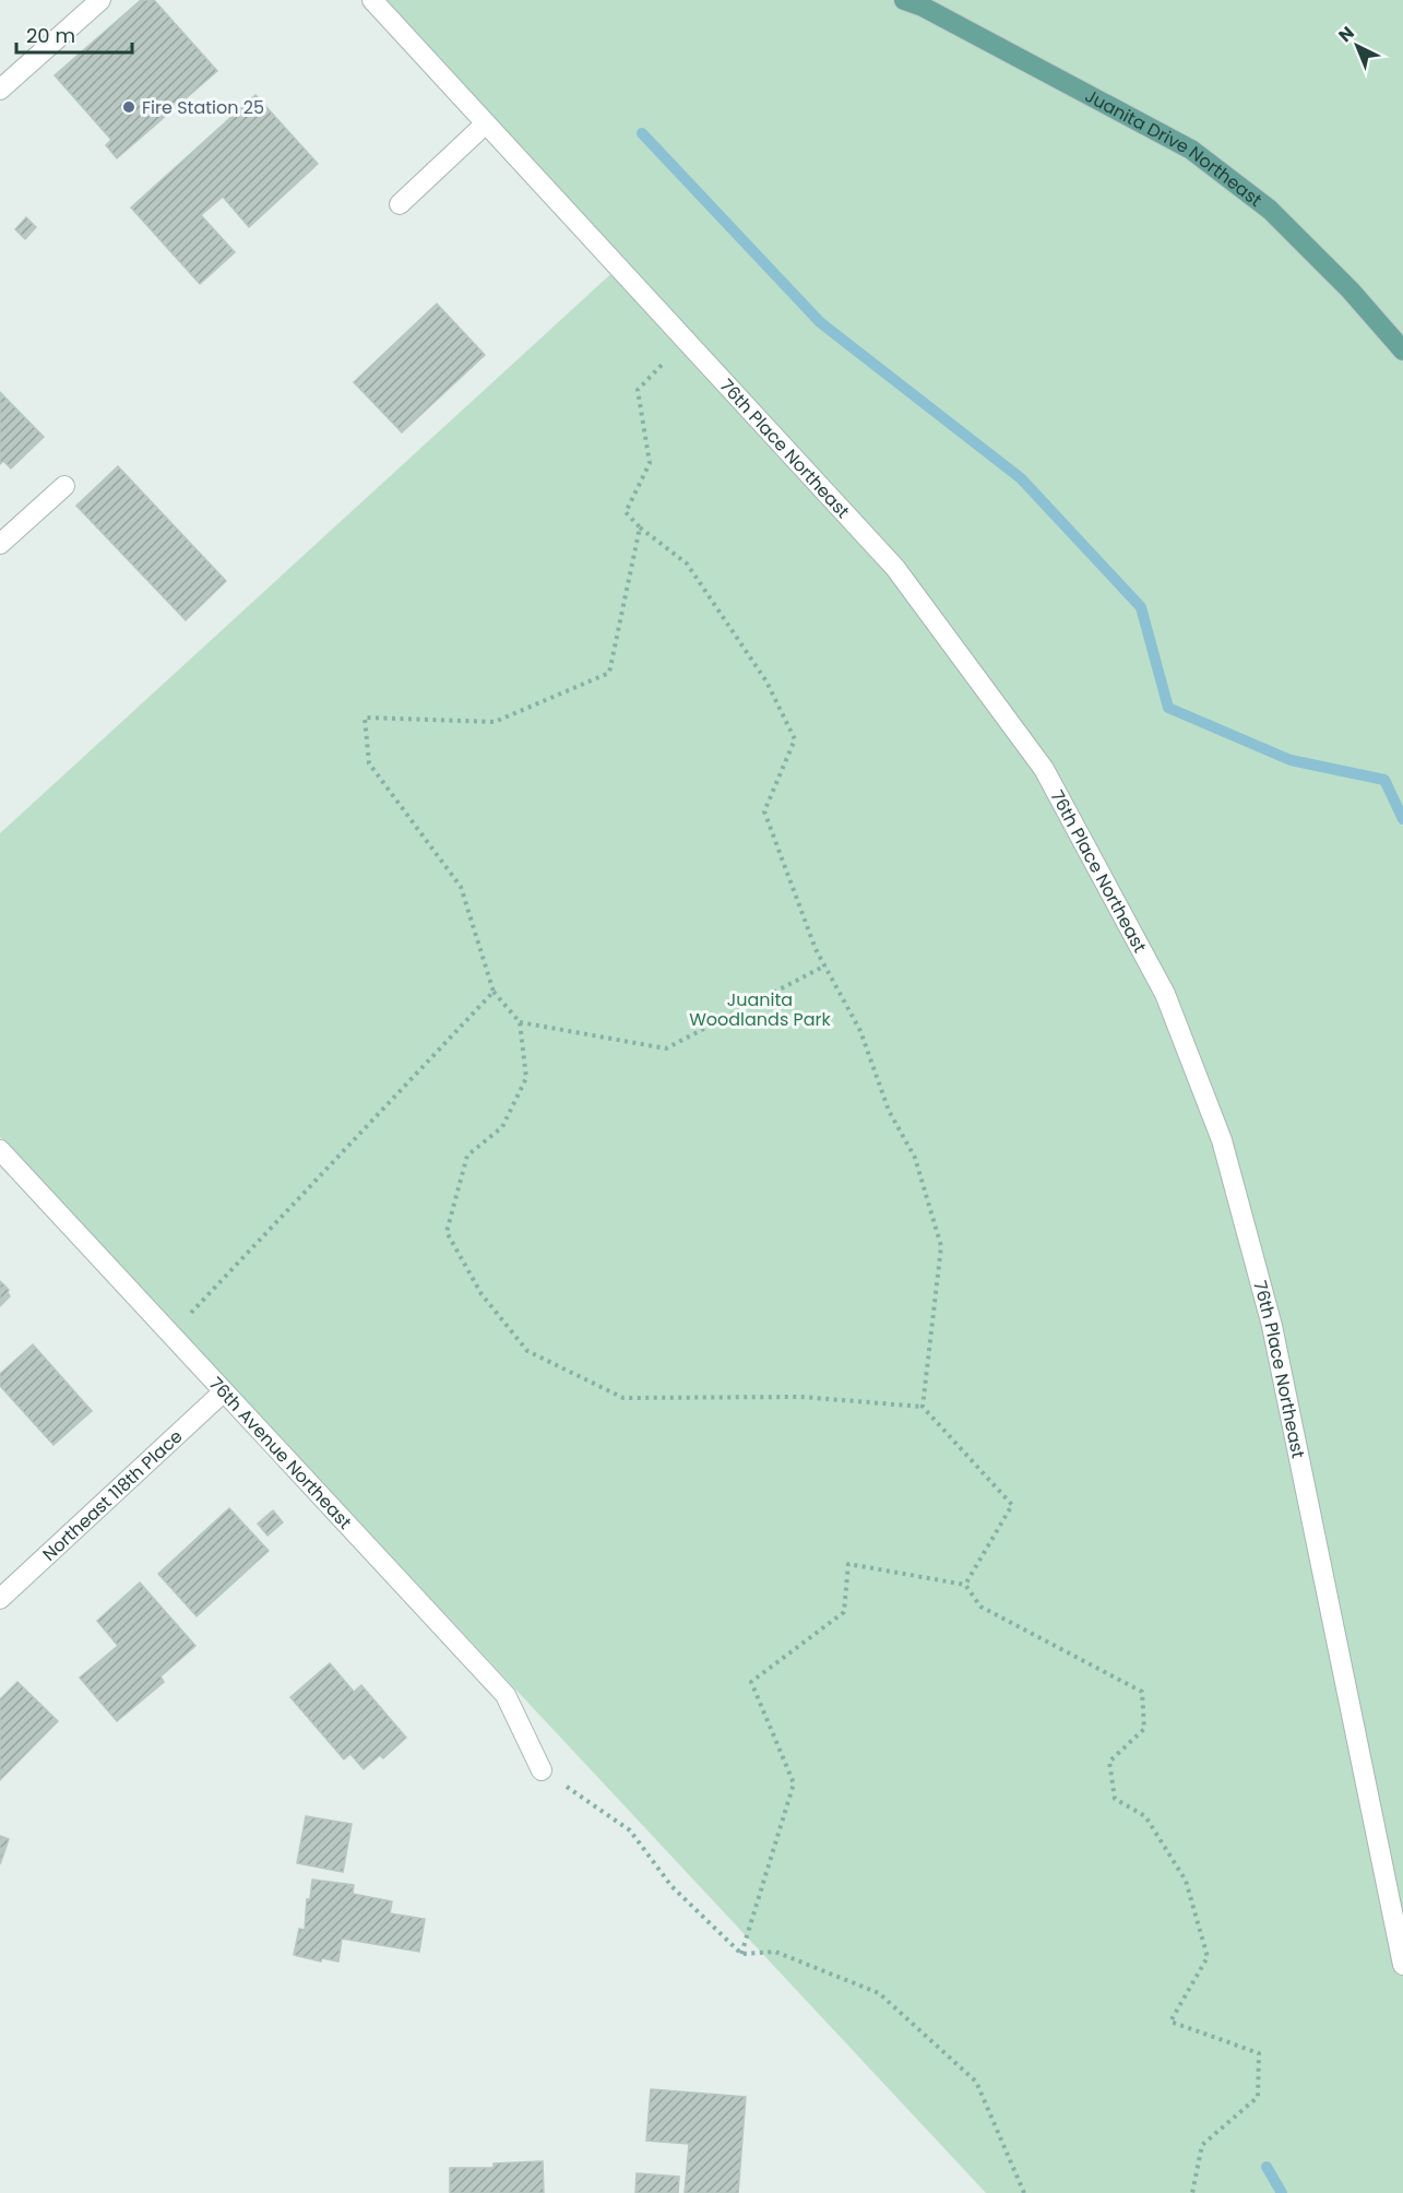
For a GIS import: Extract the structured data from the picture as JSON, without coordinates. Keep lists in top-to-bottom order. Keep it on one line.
{"streets":{"main road":["Juanita Drive Northeast"],"street":["76th Place Northeast","76th Avenue Northeast","Northeast 118th Place"]},"crossings":[["76th Avenue Northeast","Northeast 118th Place"]],"parks":["Juanita Woodlands Park"],"places":["Fire Station 25"],"scale_bar":"20 m","north":"top left"}
